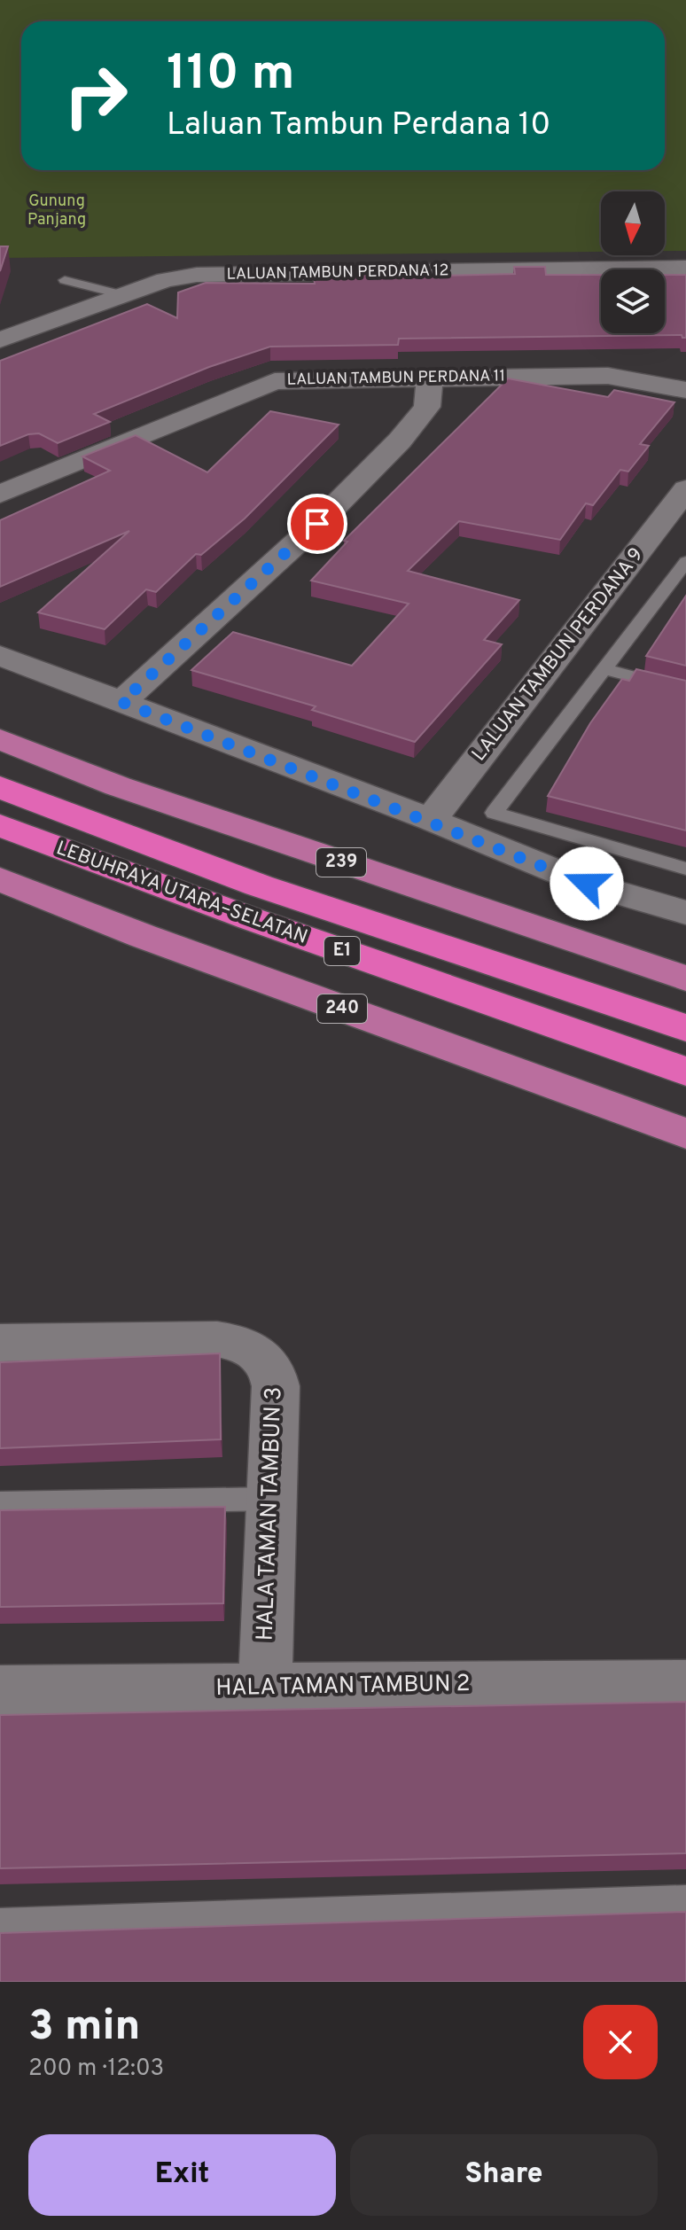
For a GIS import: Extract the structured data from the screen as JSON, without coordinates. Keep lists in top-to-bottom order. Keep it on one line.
{"streets":{"highway":["LEBUHRAYA UTARA–SELATAN","E1"],"main road":["239","240"],"street":["LALUAN TAMBUN PERDANA 12","LALUAN TAMBUN PERDANA 11","LALUAN TAMBUN PERDANA 9","HALA TAMAN TAMBUN 3","HALA TAMAN TAMBUN 2"]},"crossings":[["HALA TAMAN TAMBUN 3","HALA TAMAN TAMBUN 2"]],"parks":["Gunung Panjang"],"north":"bottom","page":{"turn":["110 m","Laluan Tambun Perdana 10"],"heading":["3 min","200 m · 12:03"],"buttons":["Exit","Share"]}}
